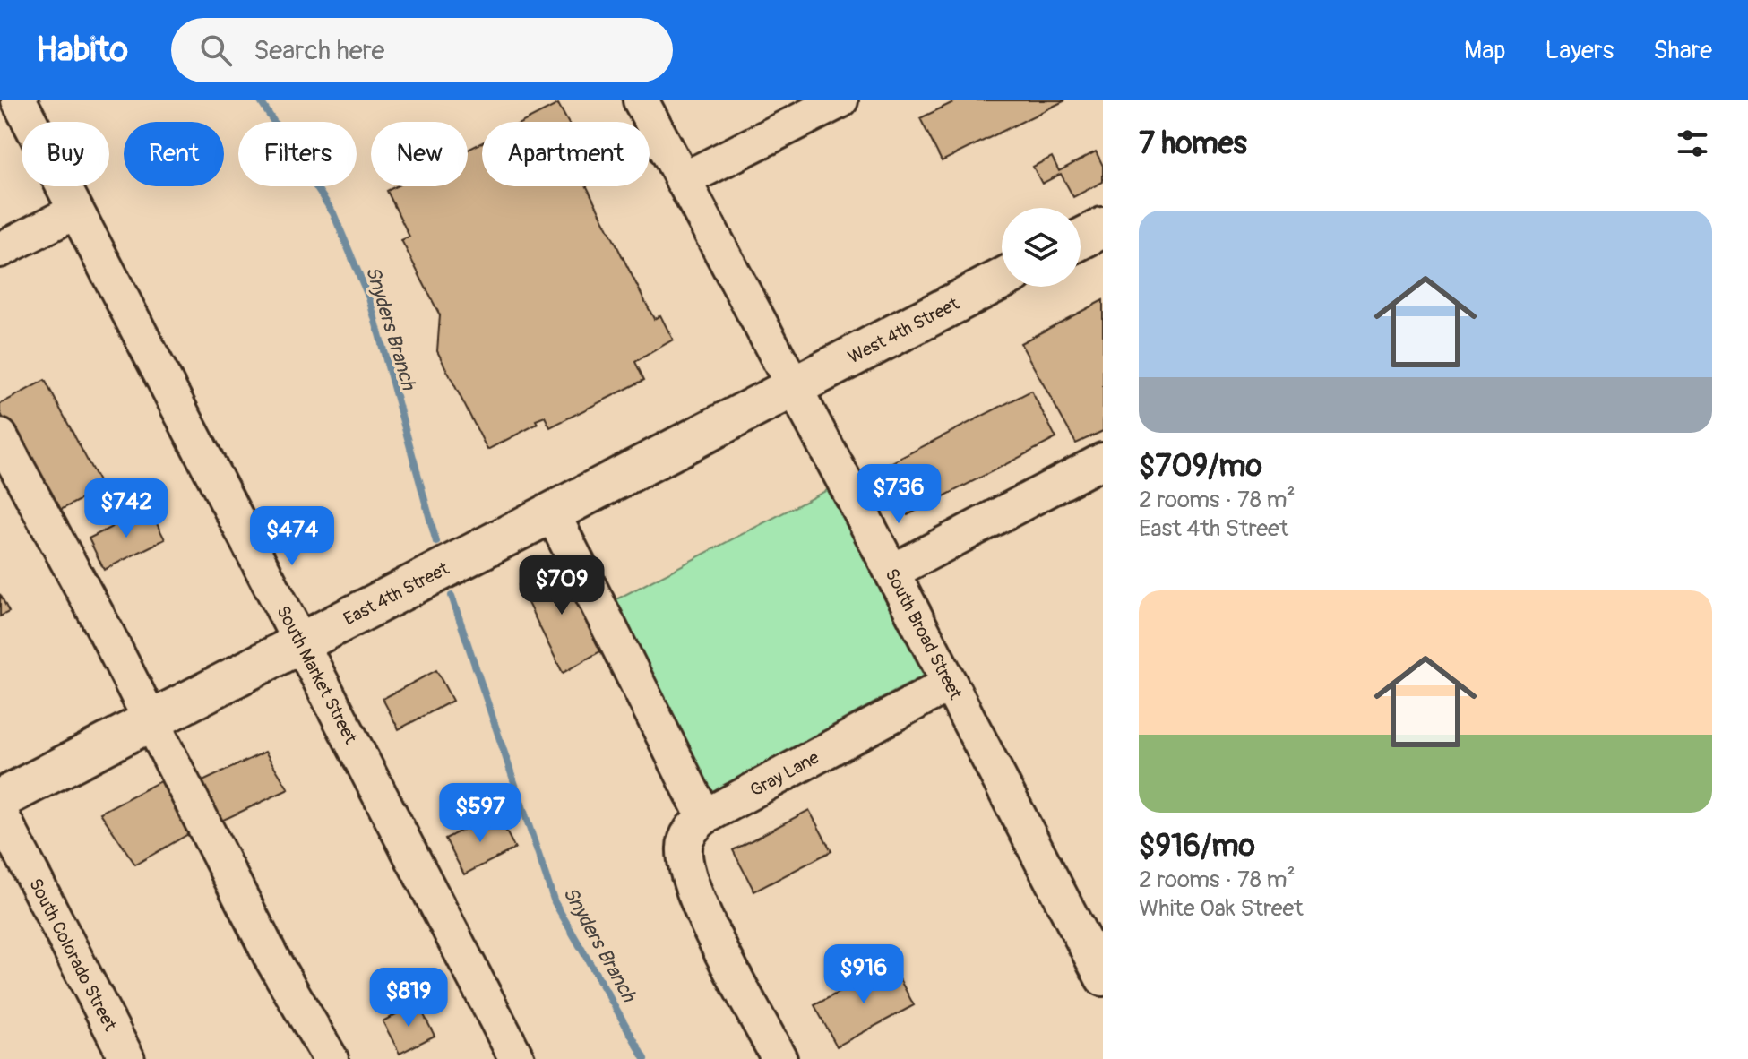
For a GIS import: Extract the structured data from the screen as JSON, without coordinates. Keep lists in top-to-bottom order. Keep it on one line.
{"streets":{"main road":["West 4th Street","East 4th Street"],"street":["South Broad Street","South Market Street","Gray Lane","South Colorado Street"]},"crossings":[["West 4th Street","East 4th Street"],["West 4th Street","South Broad Street"],["East 4th Street","South Broad Street"],["East 4th Street","South Market Street"],["South Broad Street","Gray Lane"]],"water":["Snyders Branch"],"page":{"header":"Habito","search":"Search here","nav":["Map","Layers","Share"],"heading":"7 homes","chip":["Buy","Rent","Filters","New","Apartment"],"list":[{"name":"$709/mo","note":"2 rooms · 78 m² · East 4th Street"},{"name":"$916/mo","note":"2 rooms · 78 m² · White Oak Street"}],"price":["$736","$742","$474","$709","$597","$916","$819"]}}
